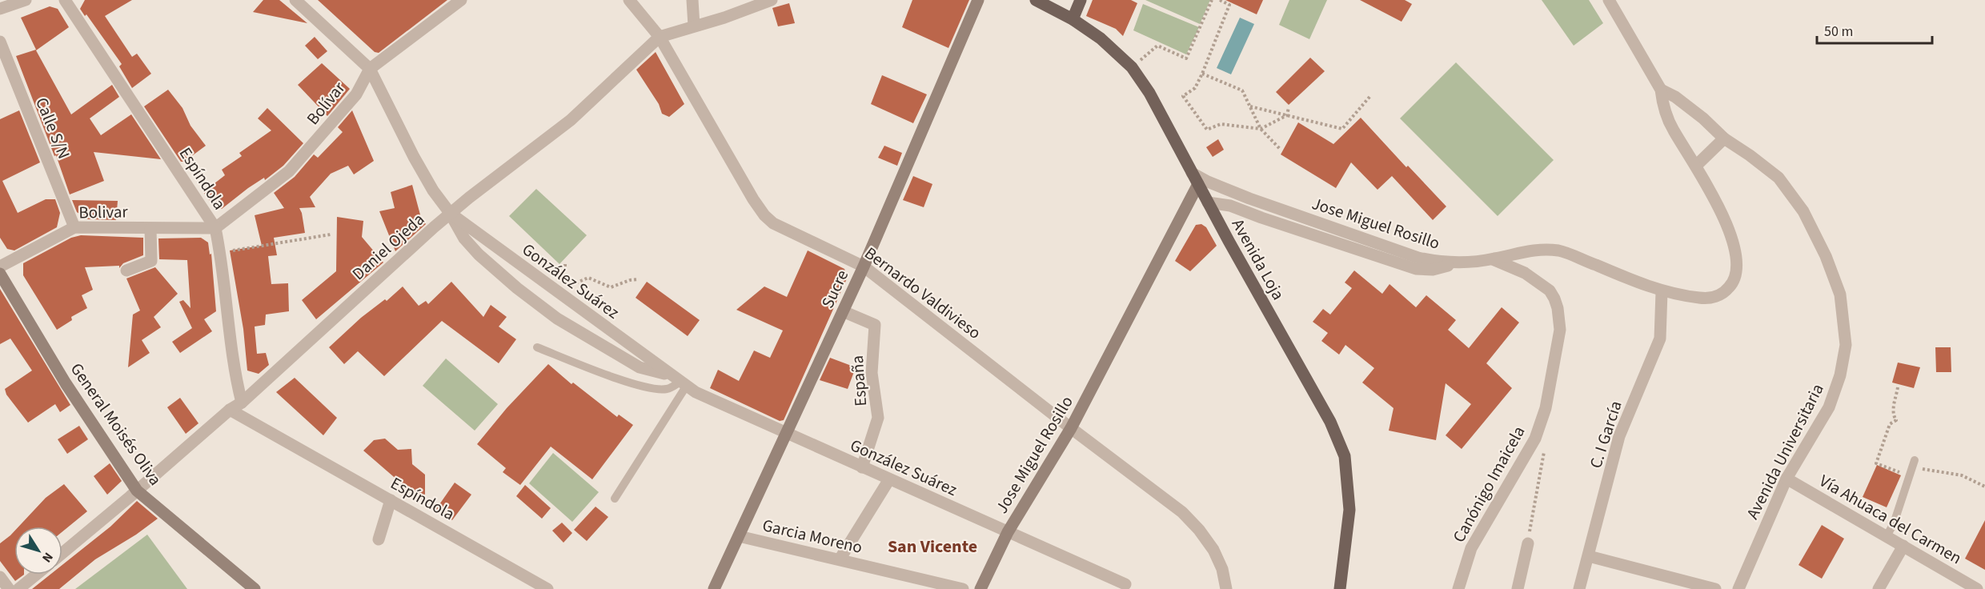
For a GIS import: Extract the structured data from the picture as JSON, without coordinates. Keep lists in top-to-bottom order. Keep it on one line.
{"streets":{"main road":["Jose Miguel Rosillo","Avenida Loja","Sucre","General Moisés Oliva"],"street":["Bolívar","Calle S/N","Espíndola","Bolivar","Daniel Ojeda","González Suárez","Bernardo Valdivieso","España","C. I García","Avenida Universitaria","Canónigo Imaicela","Vía Ahuaca del Carmen","Garcia Moreno"]},"crossings":[["Bolívar","Espíndola"],["Bolívar","Bolivar"],["Bolívar","González Suárez"],["Calle S/N","Bolivar"],["Espíndola","Bolivar"],["Espíndola","Daniel Ojeda"],["Jose Miguel Rosillo","Avenida Loja"],["Jose Miguel Rosillo","González Suárez"],["Jose Miguel Rosillo","Bernardo Valdivieso"],["Jose Miguel Rosillo","C. I García"],["Jose Miguel Rosillo","Avenida Universitaria"],["Jose Miguel Rosillo","Canónigo Imaicela"],["Daniel Ojeda","González Suárez"],["Daniel Ojeda","Bernardo Valdivieso"],["Daniel Ojeda","General Moisés Oliva"],["González Suárez","Sucre"],["González Suárez","España"],["Sucre","Bernardo Valdivieso"],["Sucre","España"],["Sucre","Garcia Moreno"],["Avenida Universitaria","Vía Ahuaca del Carmen"]],"districts":["San Vicente"],"scale_bar":"50 m","north":"bottom right"}
